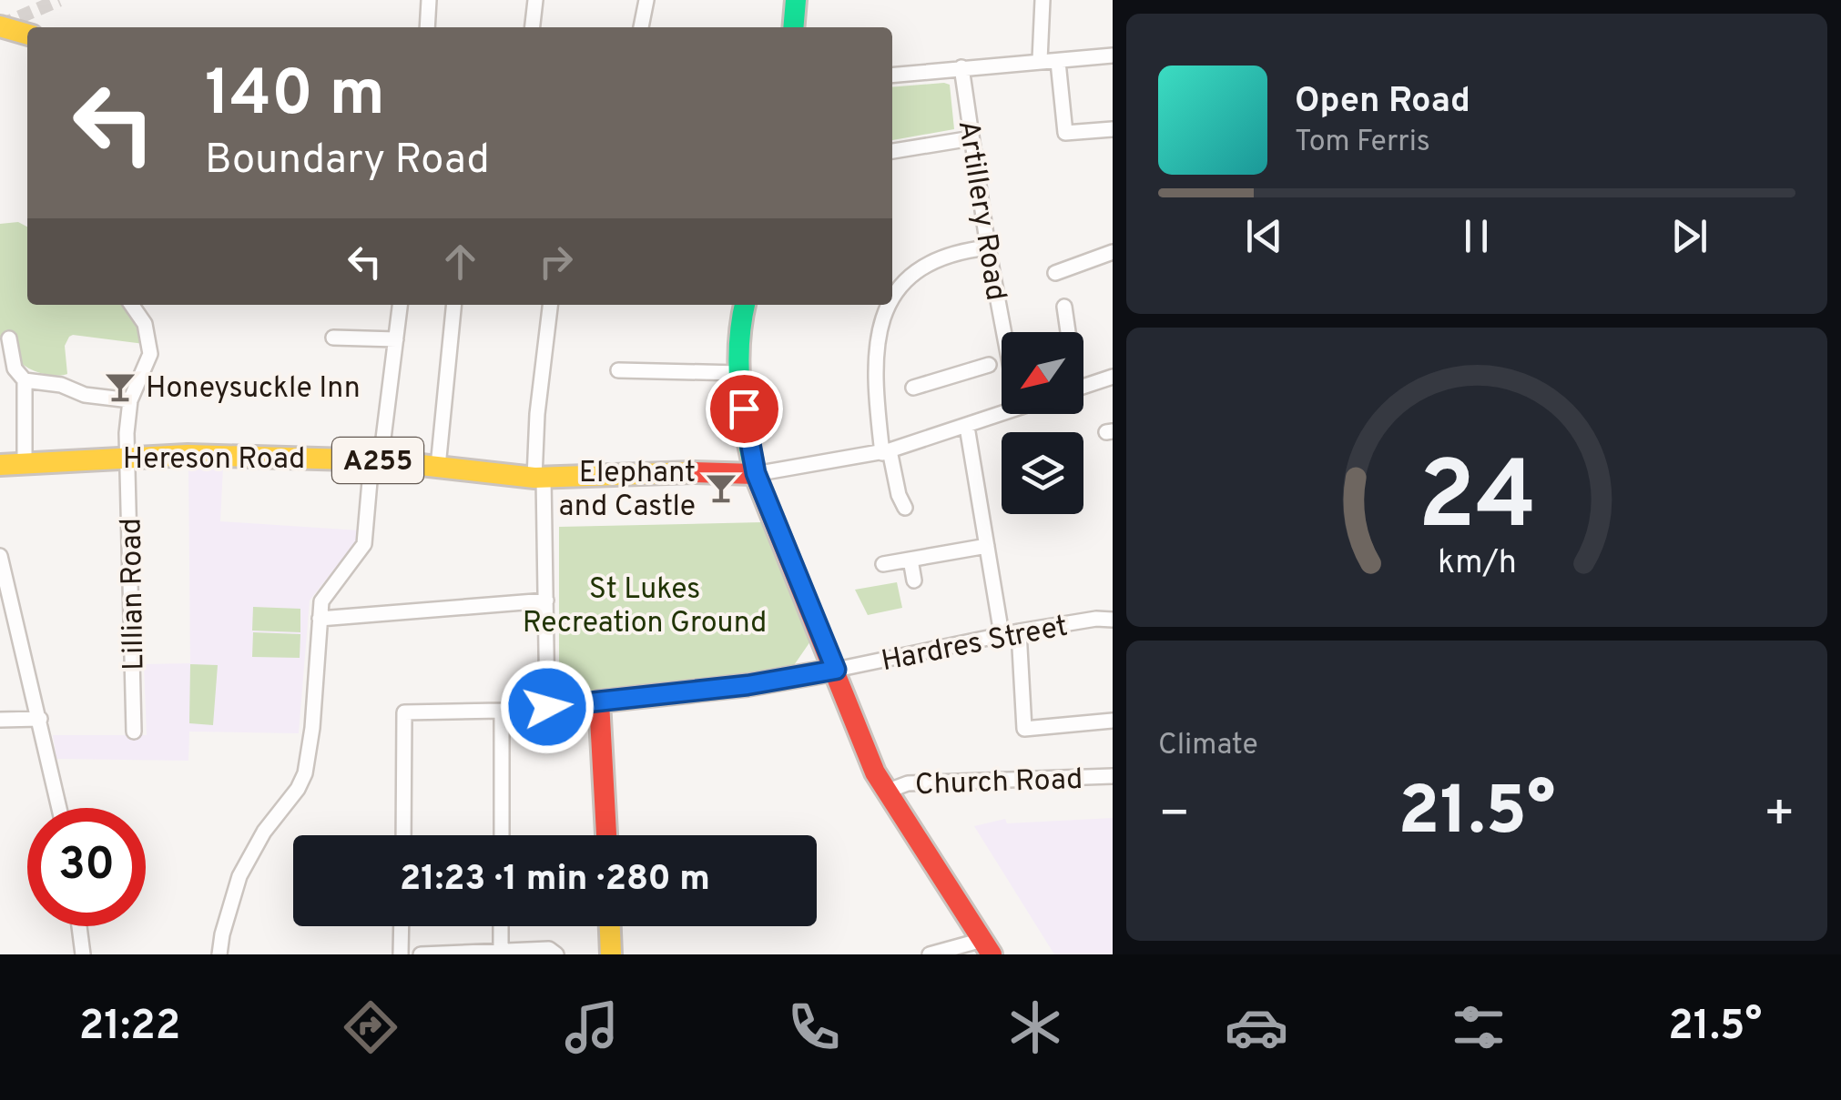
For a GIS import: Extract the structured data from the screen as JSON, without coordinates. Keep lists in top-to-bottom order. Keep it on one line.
{"streets":{"main road":["Hereson Road","A255"],"street":["Artillery Road","Lillian Road","Hardres Street","Church Road"]},"crossings":[["Hereson Road","Lillian Road"]],"parks":["St Lukes Recreation Ground"],"places":{"bar":["Honeysuckle Inn","Elephant and Castle"]},"north":"bottom left","page":{"turn":["140 m","Boundary Road"],"song":["Open Road","Tom Ferris"],"tile":"Climate","heat":["−","21.5°","+"],"limit":"30","trip":"21:23 · 1 min · 280 m","tabs":["21:22","21.5°"],"gauge":["24","km/h"]}}
